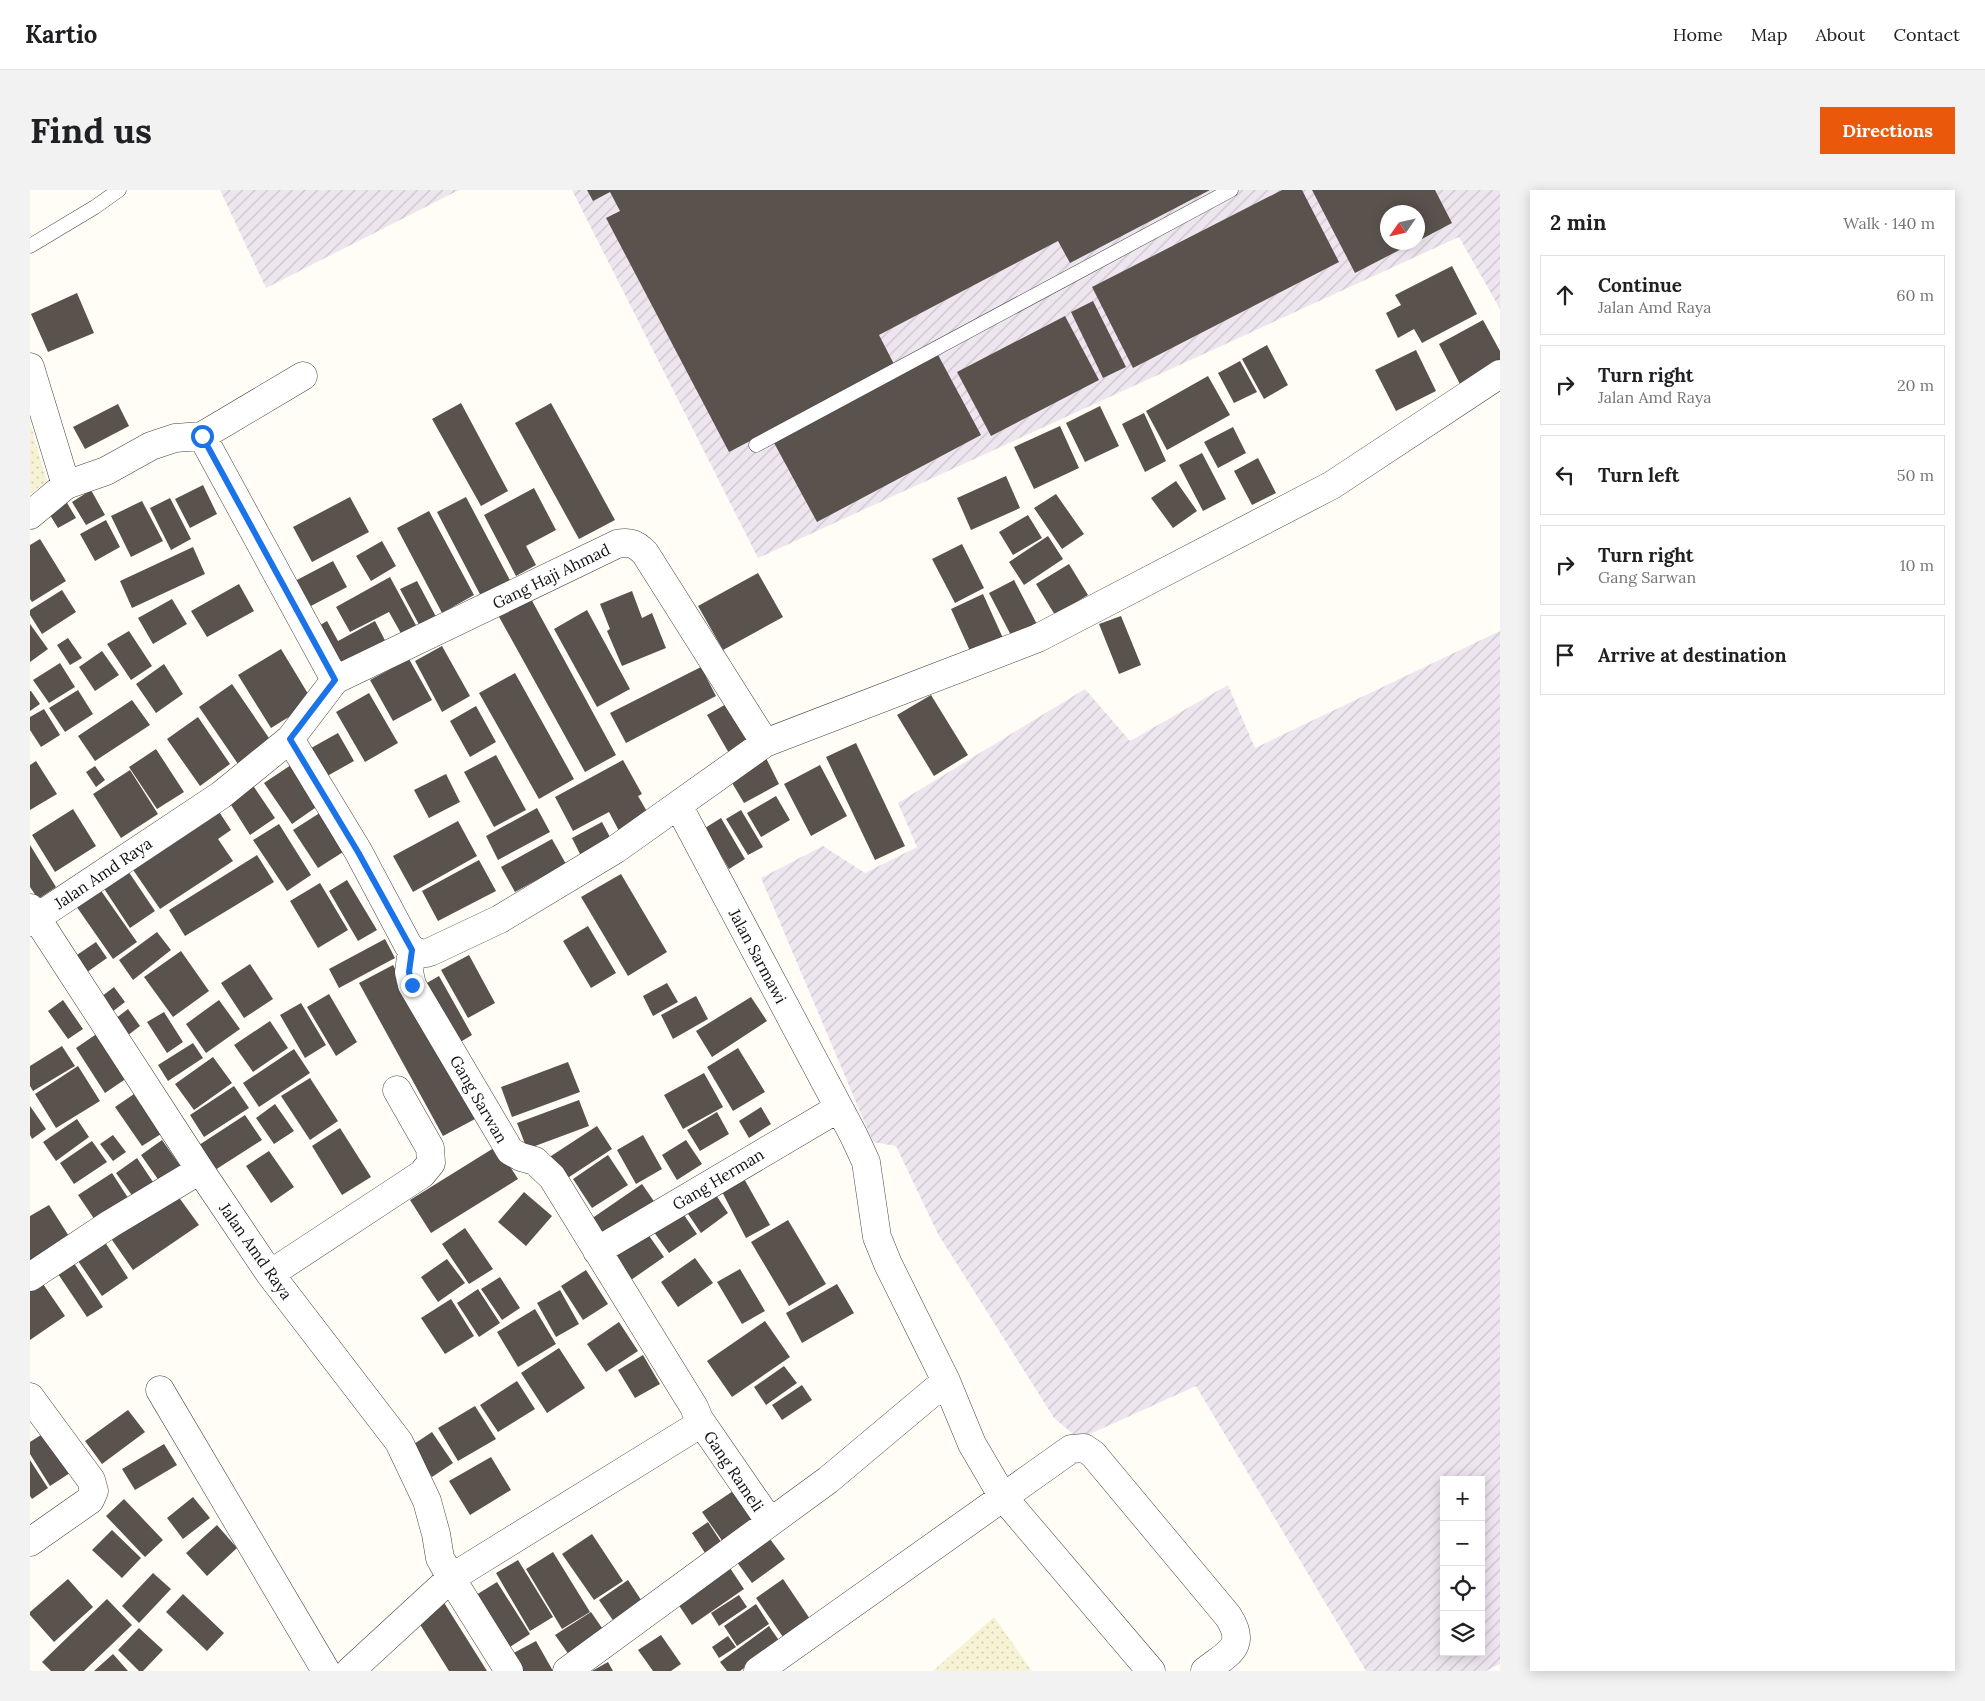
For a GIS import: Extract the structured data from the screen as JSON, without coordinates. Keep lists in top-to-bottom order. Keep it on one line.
{"streets":{"street":["Gang Haji Ahmad","Jalan Amd Raya","Jalan Sarmawi","Gang Sarwan","Gang Herman","Gang Rameli"]},"crossings":[["Gang Haji Ahmad","Jalan Amd Raya"],["Jalan Sarmawi","Gang Herman"],["Gang Sarwan","Gang Herman"],["Gang Sarwan","Gang Rameli"]],"north":"bottom left","page":{"header":"Kartio","nav":["Home","Map","About","Contact"],"buttons":"Directions","title":"Find us","heading":["2 min","Walk · 140 m"],"list":[["Continue","Jalan Amd Raya","60 m"],["Turn right","Jalan Amd Raya","20 m"],["Turn left","50 m"],["Turn right","Gang Sarwan","10 m"],"Arrive at destination"],"map_buttons":["+","−"]}}
